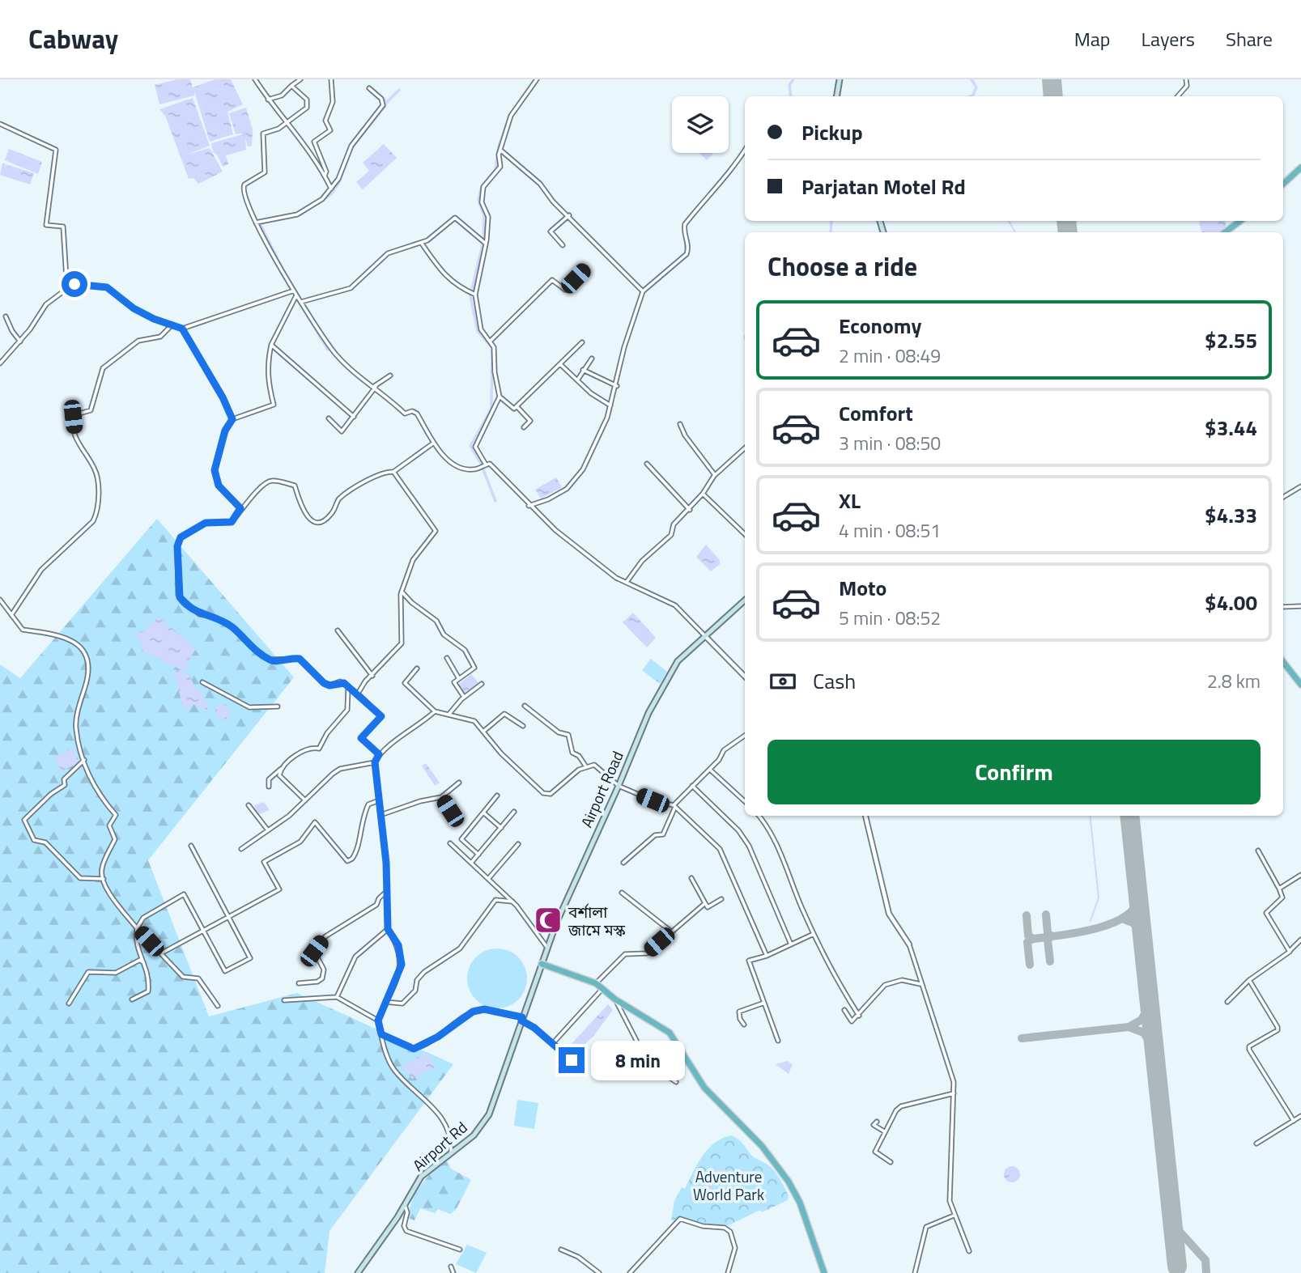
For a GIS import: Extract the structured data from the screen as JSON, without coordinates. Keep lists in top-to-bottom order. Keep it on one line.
{"streets":{"main road":["Airport Road","Airport Rd"]},"crossings":[["Airport Road","Airport Rd"]],"parks":["Adventure World Park"],"places":{"mosque":["বর্শালা জামে মস্ক"]},"page":{"header":"Cabway","nav":["Map","Layers","Share"],"banner":["Pickup","Parjatan Motel Rd"],"heading":"Choose a ride","list":[{"name":"Economy","note":"2 min · 08:49","value":"$2.55"},{"name":"Comfort","note":"3 min · 08:50","value":"$3.44"},{"name":"XL","note":"4 min · 08:51","value":"$4.33"},{"name":"Moto","note":"5 min · 08:52","value":"$4.00"}],"pay":["Cash","2.8 km"],"buttons":"Confirm","bubble":"8 min"}}
